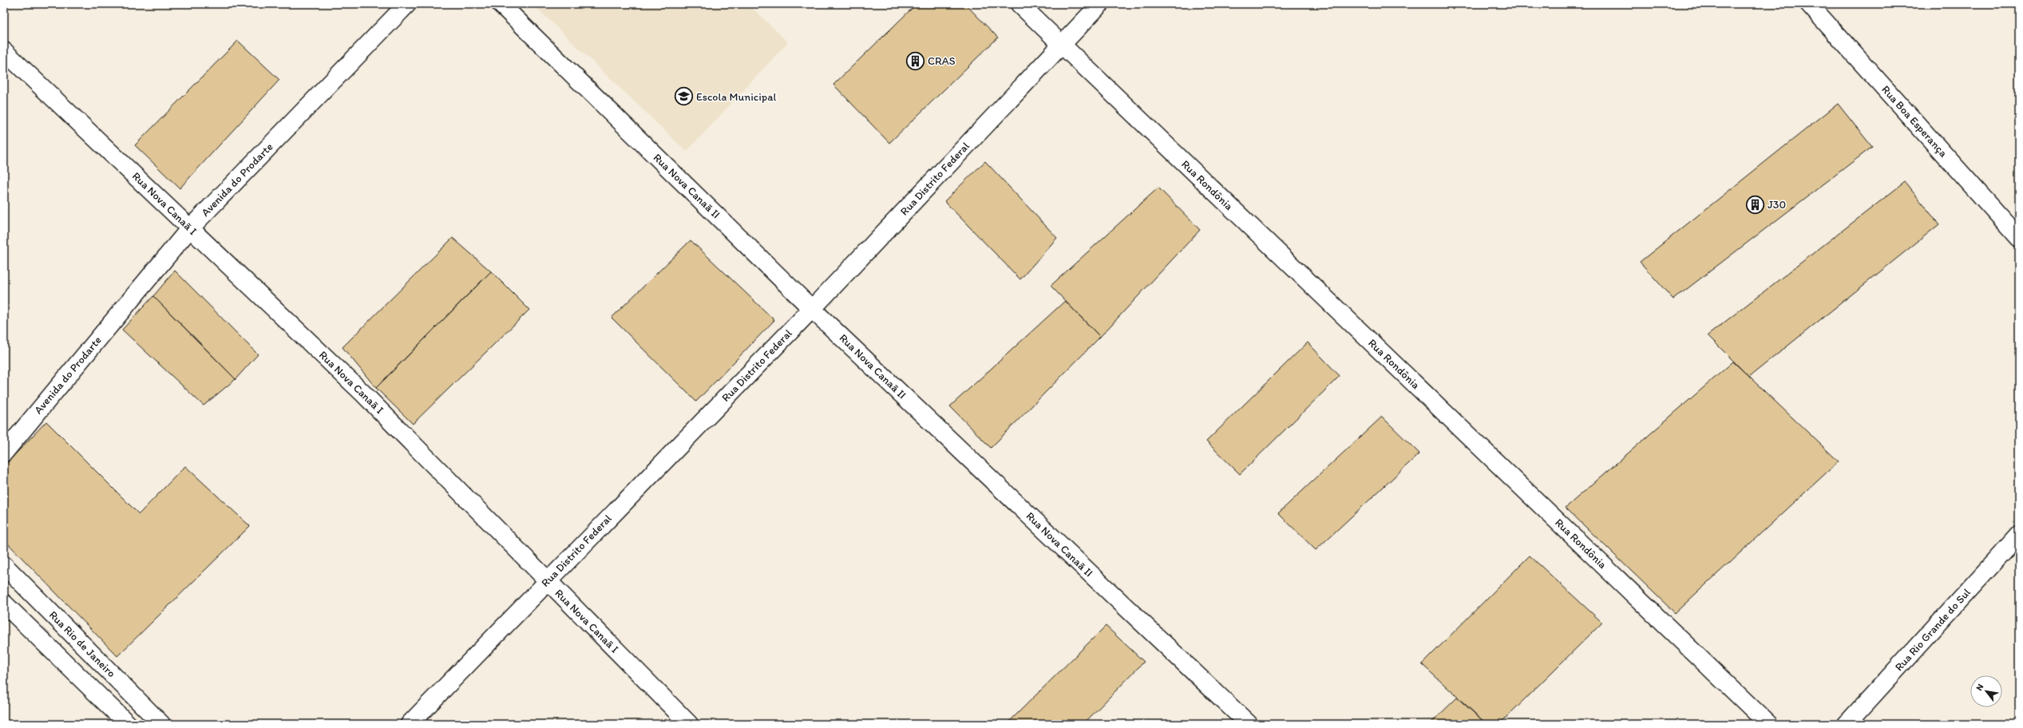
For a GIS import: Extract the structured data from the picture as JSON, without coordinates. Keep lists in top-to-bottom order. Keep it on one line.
{"streets":{"street":["Rua Boa Esperança","Rua Distrito Federal","Avenida do Prodarte","Rua Rondônia","Rua Nova Canaã II","Rua Nova Canaã I","Rua Rio Grande do Sul","Rua Rio de Janeiro"]},"crossings":[["Rua Distrito Federal","Rua Rondônia"],["Rua Distrito Federal","Rua Nova Canaã II"],["Rua Distrito Federal","Rua Nova Canaã I"],["Avenida do Prodarte","Rua Nova Canaã I"]],"places":{"building":["CRAS","J30"],"school or university":["Escola Municipal"]},"north":"top left"}
